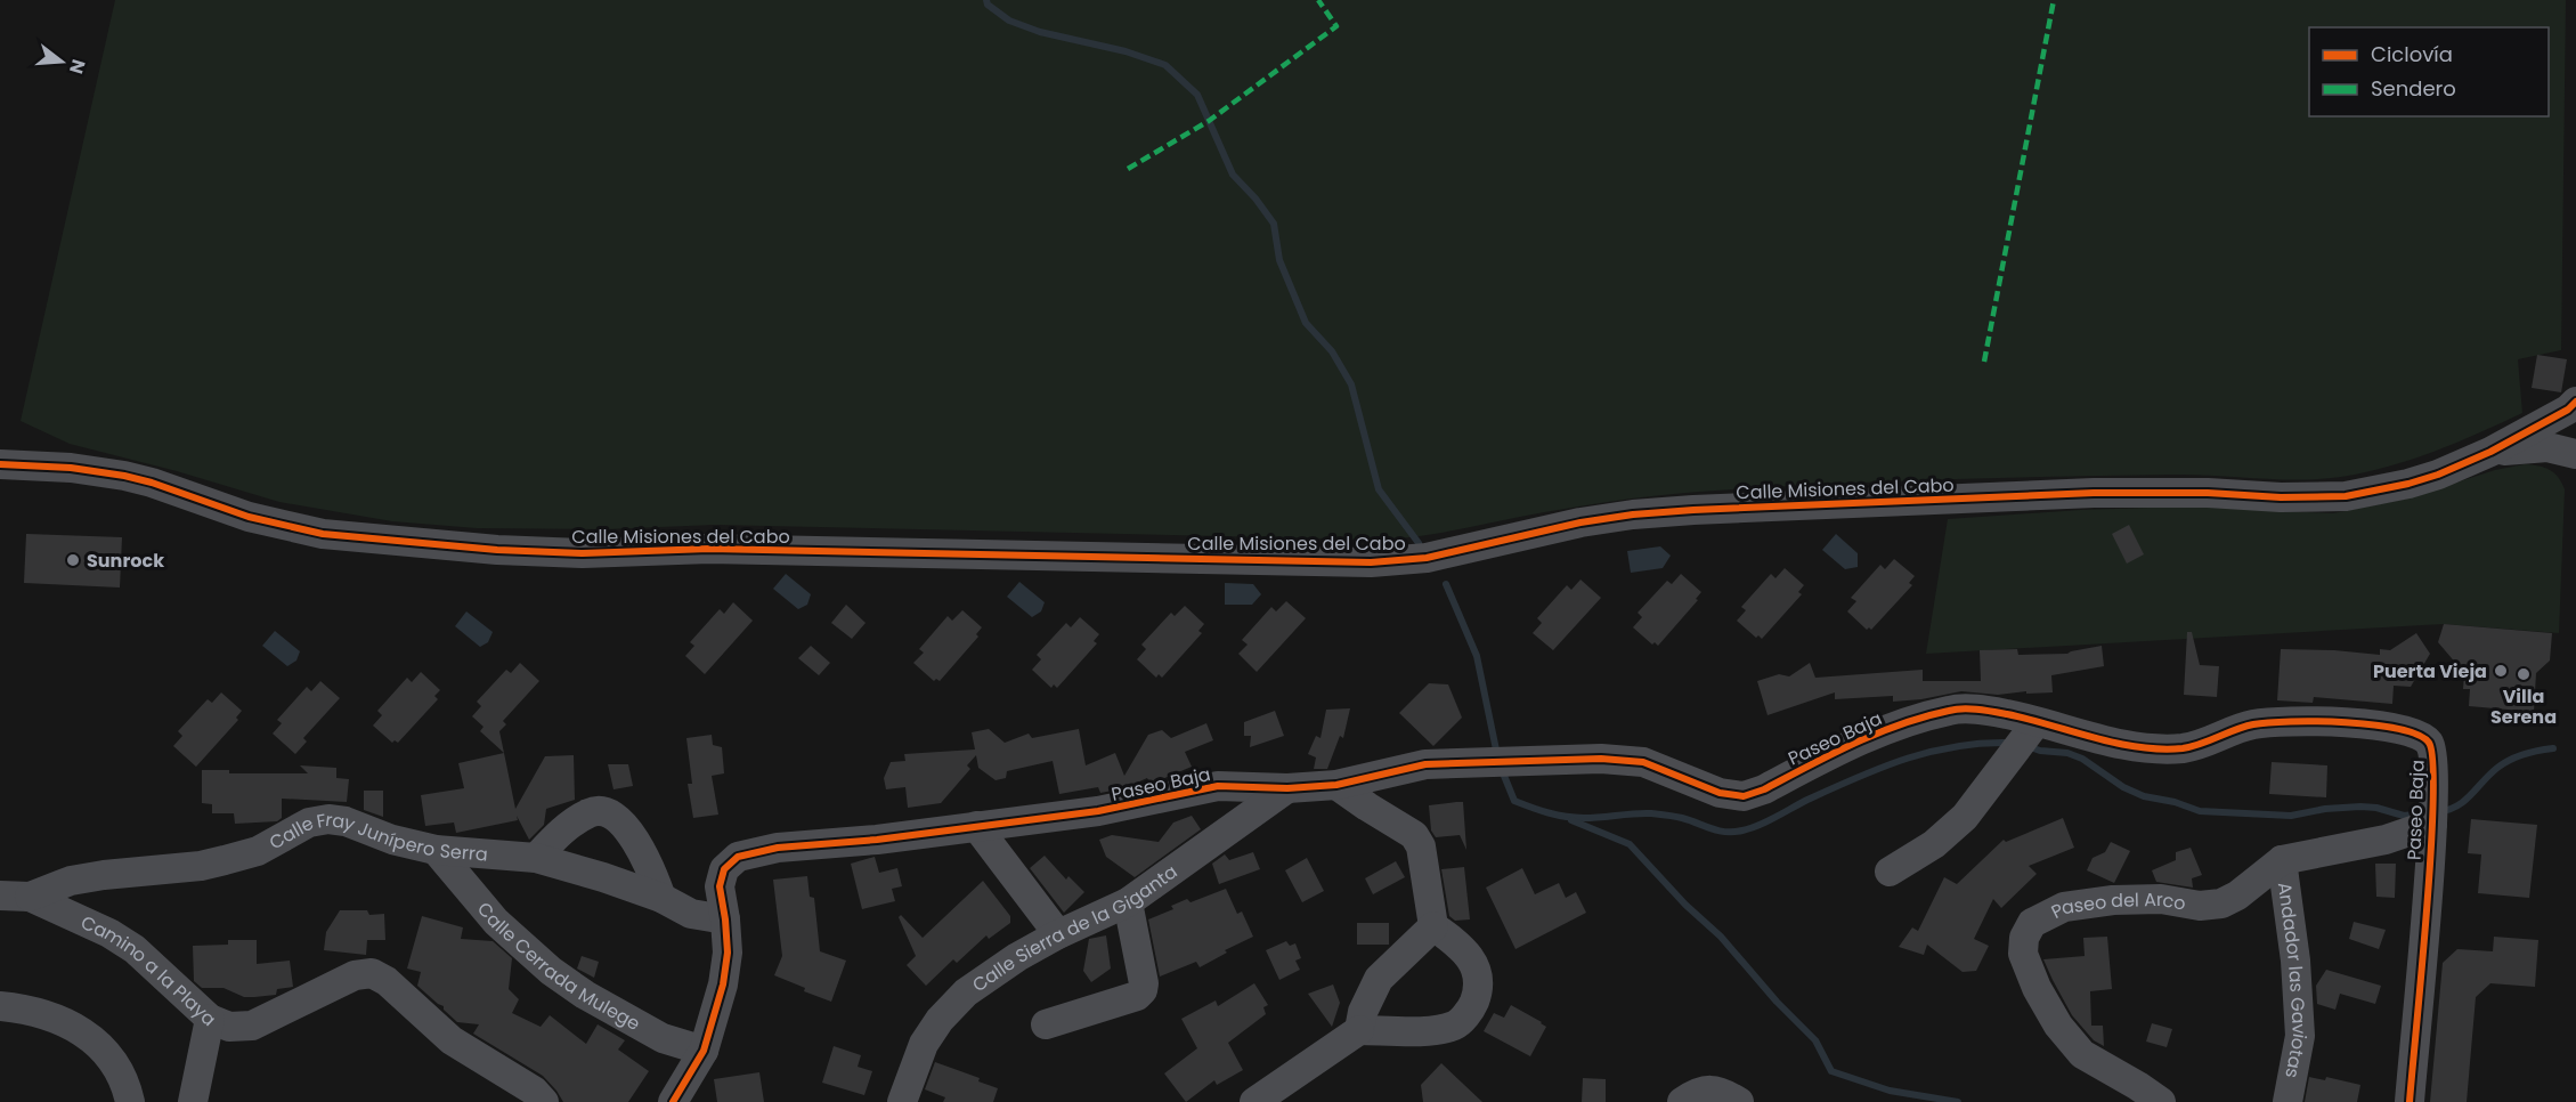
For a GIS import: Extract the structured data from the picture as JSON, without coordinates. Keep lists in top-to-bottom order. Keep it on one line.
{"streets":{"street":["Calle Misiones del Cabo","Paseo Baja","Calle Fray Junípero Serra","Paseo del Arco","Calle Sierra de la Giganta","Calle Cerrada Mulege","Camino a la Playa","Andador las Gaviotas"]},"crossings":[["Paseo Baja","Calle Fray Junípero Serra"],["Paseo Baja","Paseo del Arco"],["Paseo Baja","Calle Sierra de la Giganta"],["Calle Fray Junípero Serra","Calle Cerrada Mulege"],["Calle Fray Junípero Serra","Camino a la Playa"],["Paseo del Arco","Andador las Gaviotas"]],"places":["Sunrock","Puerta Vieja","Villa Serena"],"legend":["Ciclovía","Sendero"],"north":"right"}
